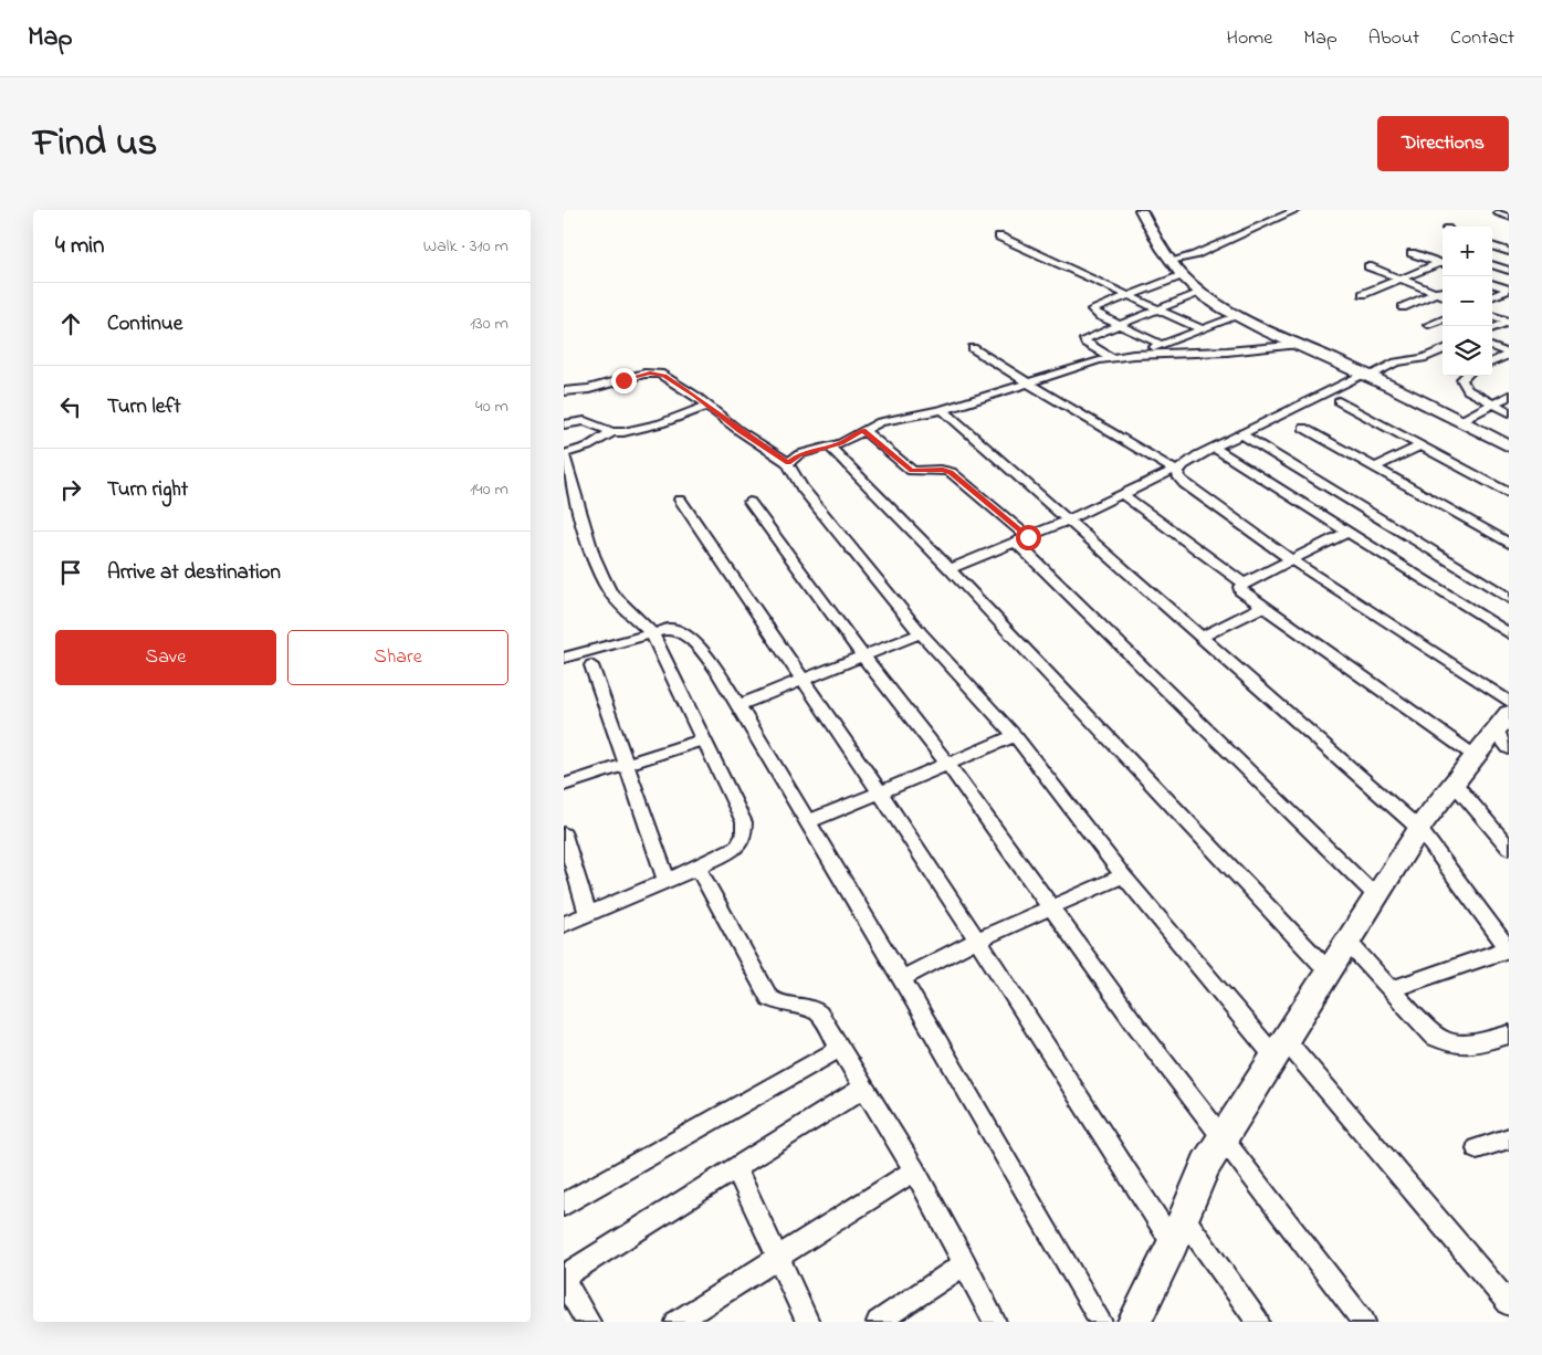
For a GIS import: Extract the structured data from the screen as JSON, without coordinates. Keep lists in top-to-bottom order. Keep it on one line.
{"page":{"header":"Map","nav":["Home","Map","About","Contact"],"title":"Find us","buttons":["Directions",["Save","Share"]],"heading":["4 min","Walk · 310 m"],"map_buttons":["+","−"],"list":[["Continue","130 m"],["Turn left","40 m"],["Turn right","140 m"],"Arrive at destination"]}}
